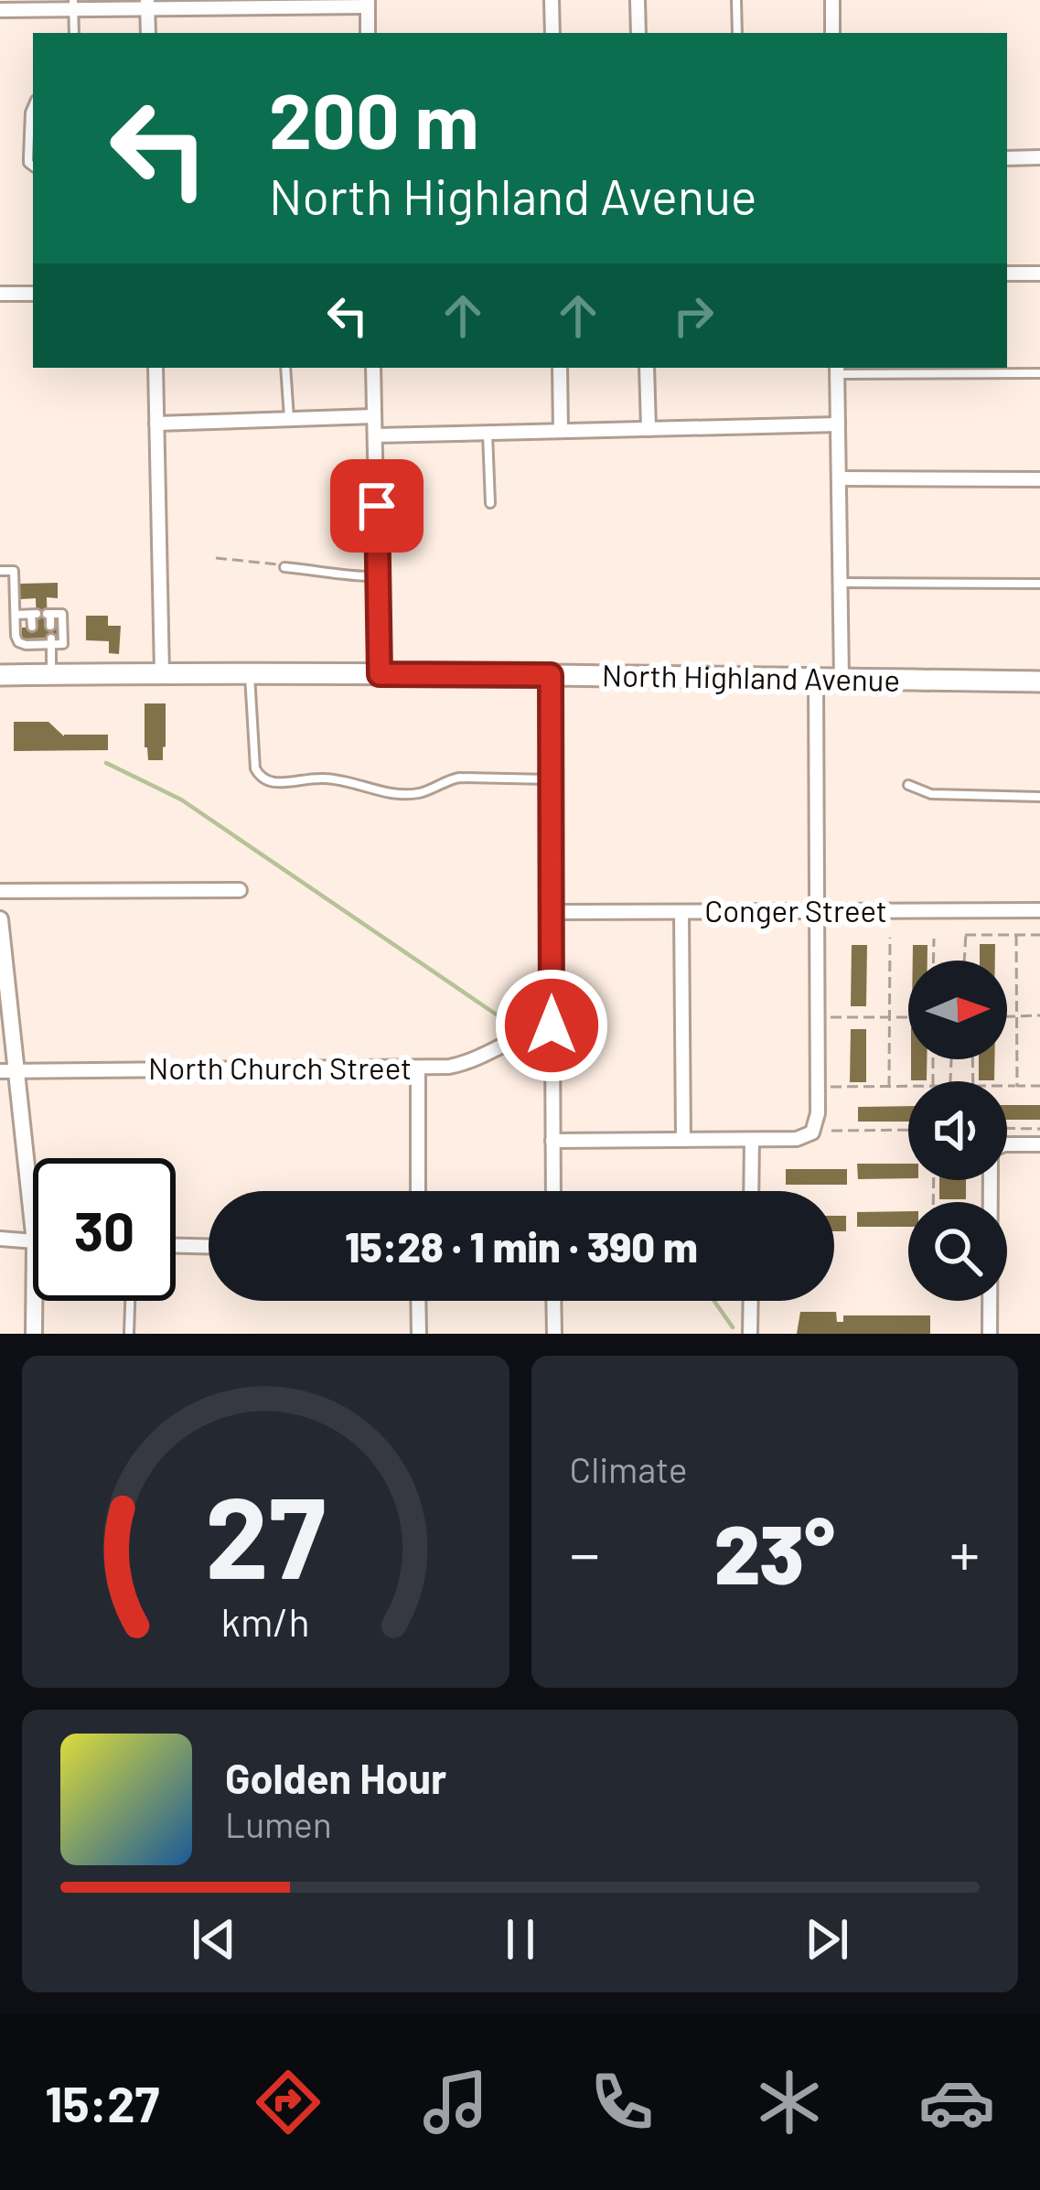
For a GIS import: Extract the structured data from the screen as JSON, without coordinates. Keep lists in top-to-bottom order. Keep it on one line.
{"streets":{"main road":["North Highland Avenue"],"street":["Conger Street","North Church Street"]},"north":"right","page":{"turn":["200 m","North Highland Avenue"],"limit":"30","trip":"15:28 · 1 min · 390 m","tile":"Climate","heat":["−","23°","+"],"song":["Golden Hour","Lumen"],"tabs":"15:27","gauge":["27","km/h"]}}
